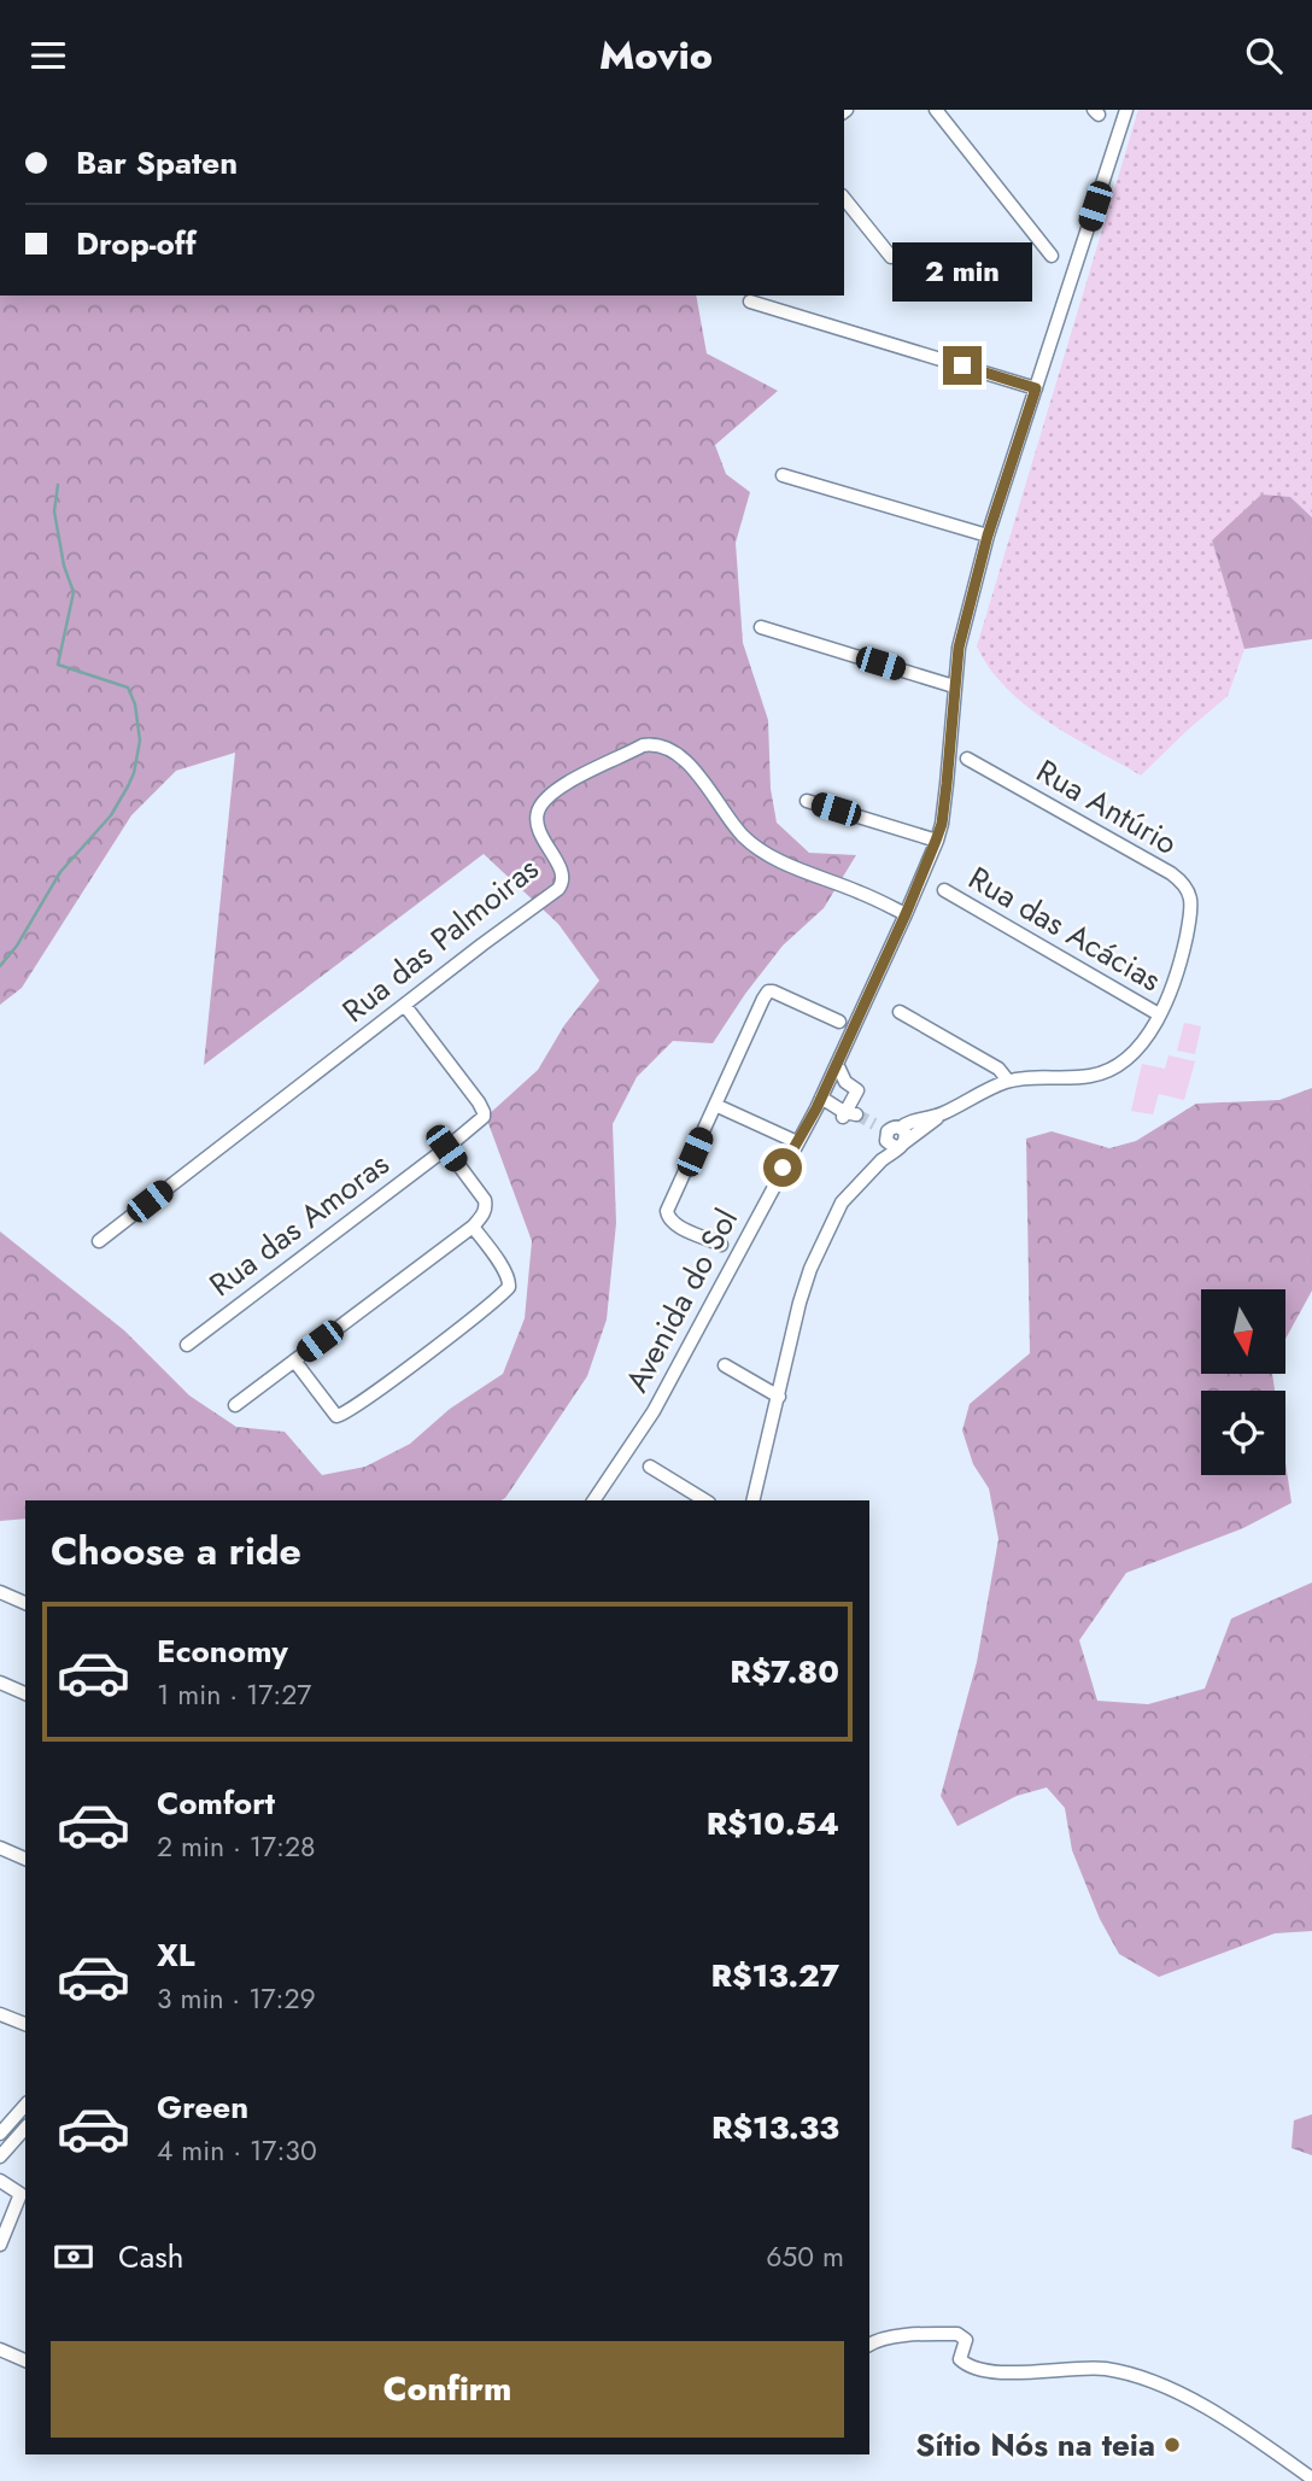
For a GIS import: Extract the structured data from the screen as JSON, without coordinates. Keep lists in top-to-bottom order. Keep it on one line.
{"streets":{"street":["Rua Antúrio","Rua das Acácias","Rua das Palmoiras","Rua das Amoras","Avenida do Sol"]},"crossings":[["Rua Antúrio","Rua das Acácias"],["Rua das Palmoiras","Rua das Amoras"],["Rua das Palmoiras","Avenida do Sol"]],"places":["Sítio Nós na teia"],"north":"bottom","page":{"header":"Movio","banner":["Bar Spaten","Drop-off"],"bubble":"2 min","heading":"Choose a ride","list":[{"name":"Economy","note":"1 min · 17:27","value":"R$7.80"},{"name":"Comfort","note":"2 min · 17:28","value":"R$10.54"},{"name":"XL","note":"3 min · 17:29","value":"R$13.27"},{"name":"Green","note":"4 min · 17:30","value":"R$13.33"}],"pay":["Cash","650 m"],"buttons":"Confirm"}}
